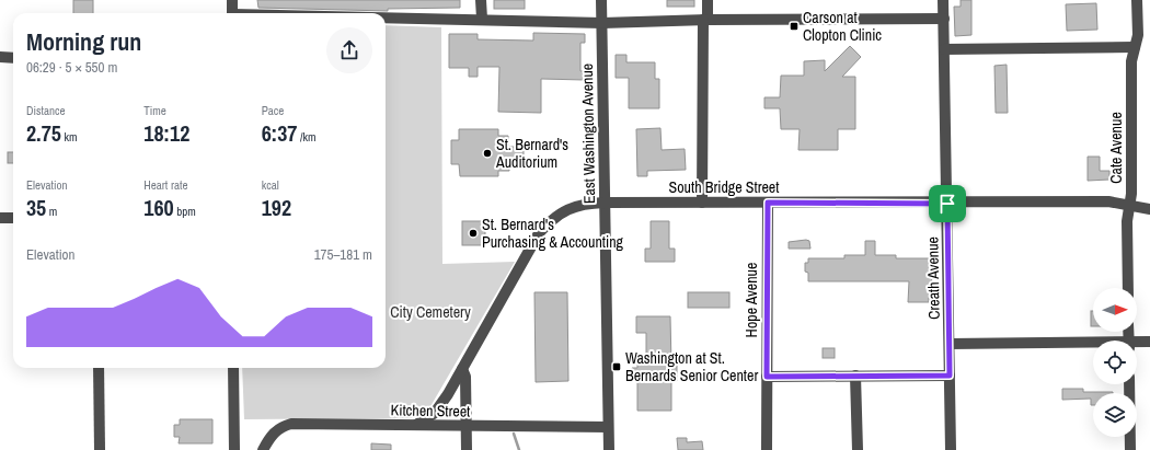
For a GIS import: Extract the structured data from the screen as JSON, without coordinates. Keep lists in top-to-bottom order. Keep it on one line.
{"streets":{"street":["East Washington Avenue","Cate Avenue","South Bridge Street","Creath Avenue","Hope Avenue","Kitchen Street"]},"crossings":[["East Washington Avenue","South Bridge Street"],["East Washington Avenue","Kitchen Street"],["Cate Avenue","South Bridge Street"],["South Bridge Street","Creath Avenue"],["South Bridge Street","Hope Avenue"],["South Bridge Street","Kitchen Street"]],"parks":["City Cemetery"],"places":{"transit":["Carson at Clopton Clinic","Washington at St. Bernards Senior Center"],"other":["St. Bernard's Auditorium","St. Bernard's Purchasing & Accounting"]},"north":"right","page":{"heading":["Morning run","06:29 · 5 × 550 m"],"stats":[["Distance","2.75 km"],["Time","18:12"],["Pace","6:37 /km"],["Elevation","35 m"],["Heart rate","160 bpm"],["kcal","192"]],"chart":["Elevation","175–181 m"]}}
